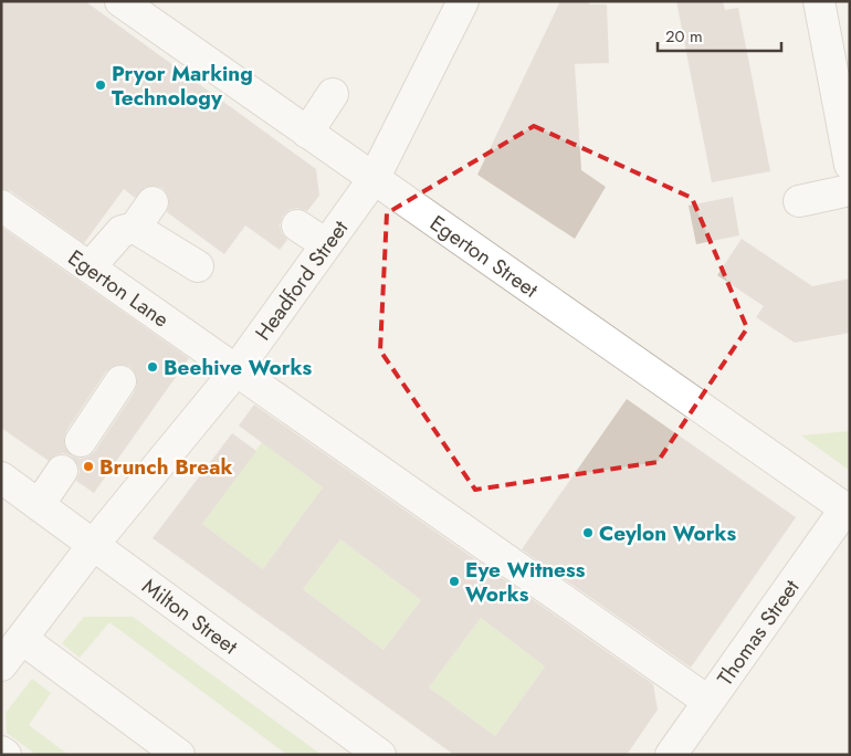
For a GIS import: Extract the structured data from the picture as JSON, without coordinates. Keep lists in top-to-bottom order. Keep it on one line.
{"streets":{"street":["Egerton Street","Headford Street","Egerton Lane","Milton Street","Thomas Street"]},"crossings":[["Egerton Street","Headford Street"],["Egerton Street","Thomas Street"],["Headford Street","Egerton Lane"],["Headford Street","Milton Street"],["Egerton Lane","Thomas Street"]],"places":["Pryor Marking Technology","Beehive Works","Brunch Break","Ceylon Works","Eye Witness Works"],"scale_bar":"20 m"}
